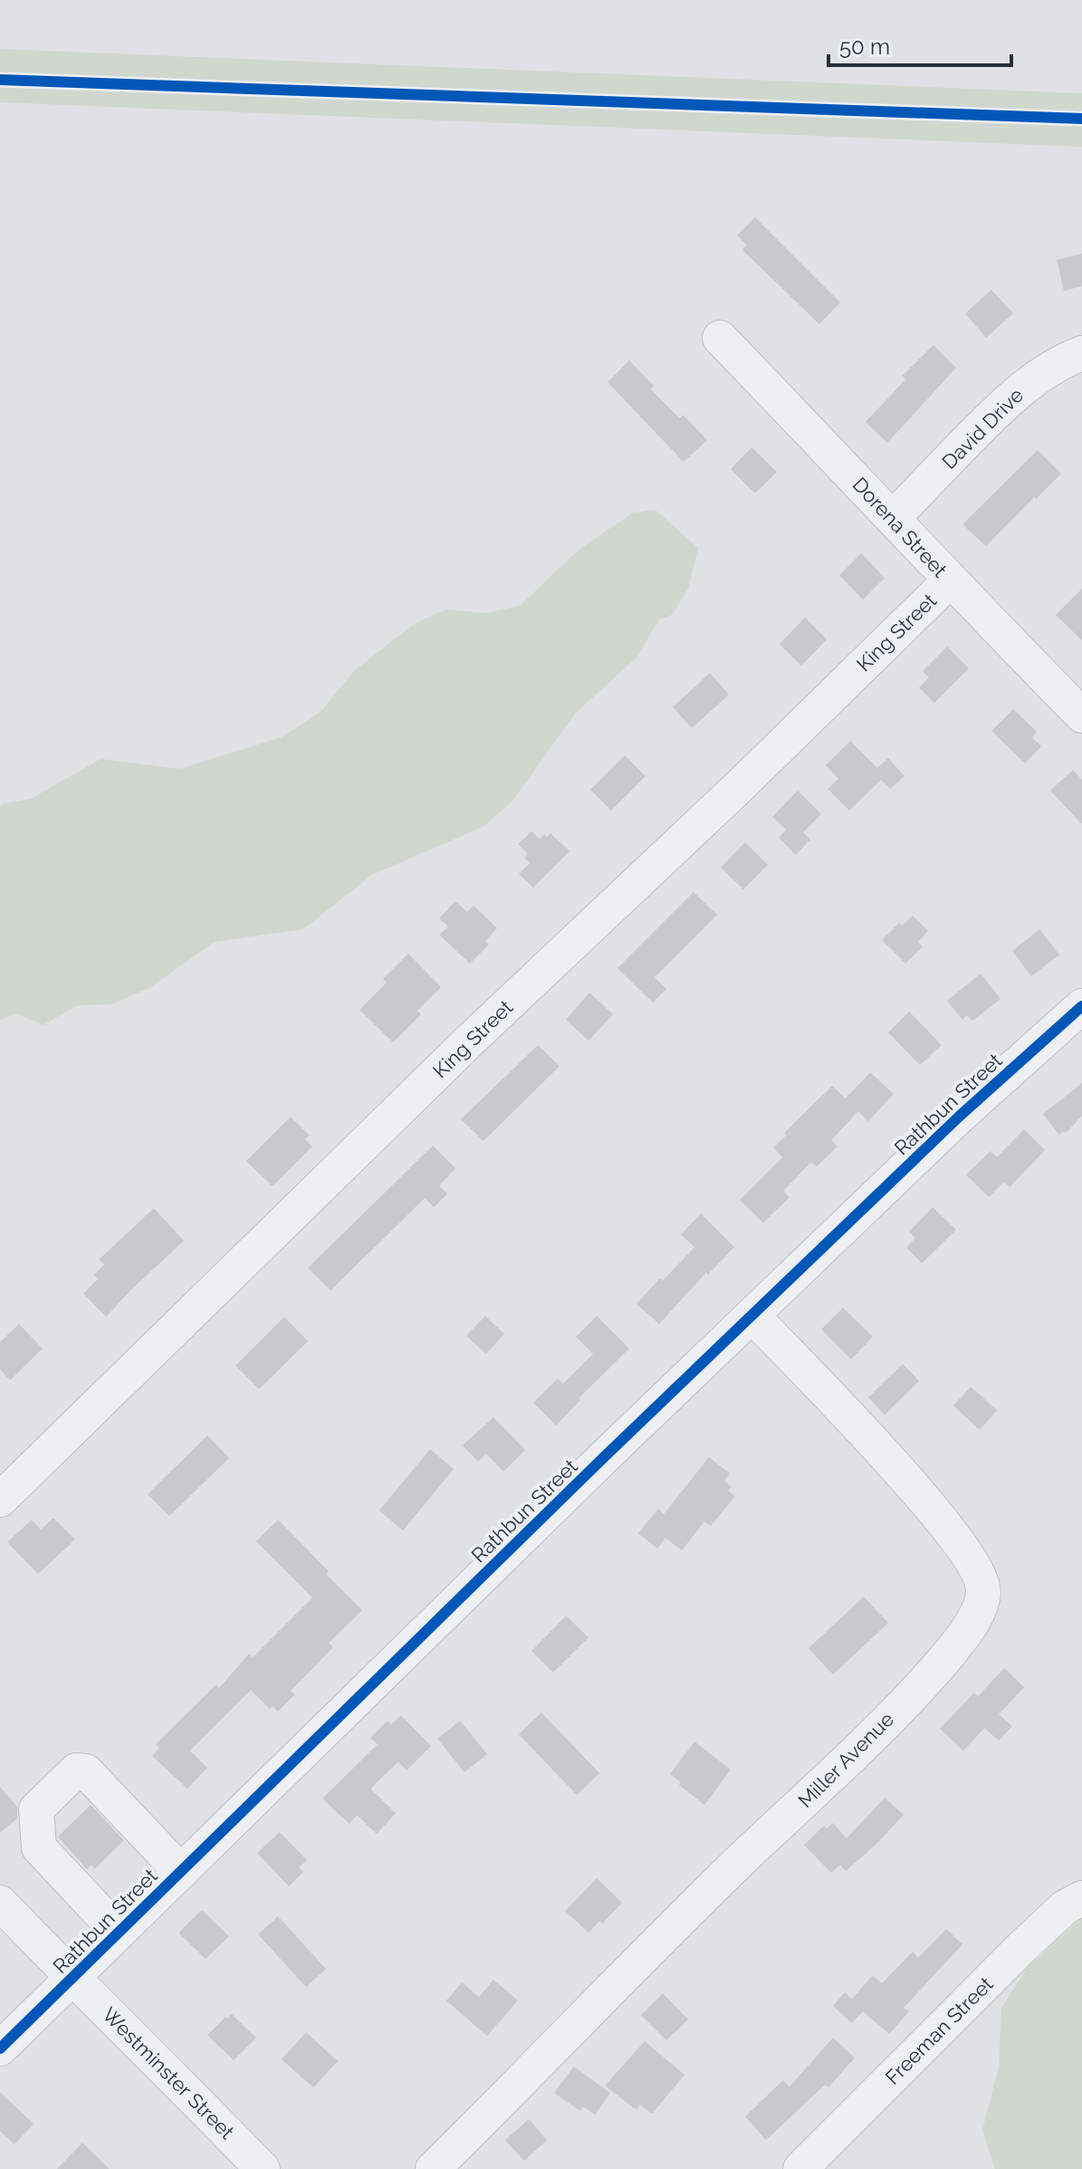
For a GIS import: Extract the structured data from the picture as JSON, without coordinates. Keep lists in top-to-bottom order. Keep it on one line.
{"streets":{"street":["David Drive","Dorena Street","King Street","Rathbun Street","Miller Avenue","Freeman Street","Westminster Street"]},"crossings":[["David Drive","Dorena Street"],["Dorena Street","King Street"],["Rathbun Street","Miller Avenue"],["Rathbun Street","Westminster Street"]],"scale_bar":"50 m"}
